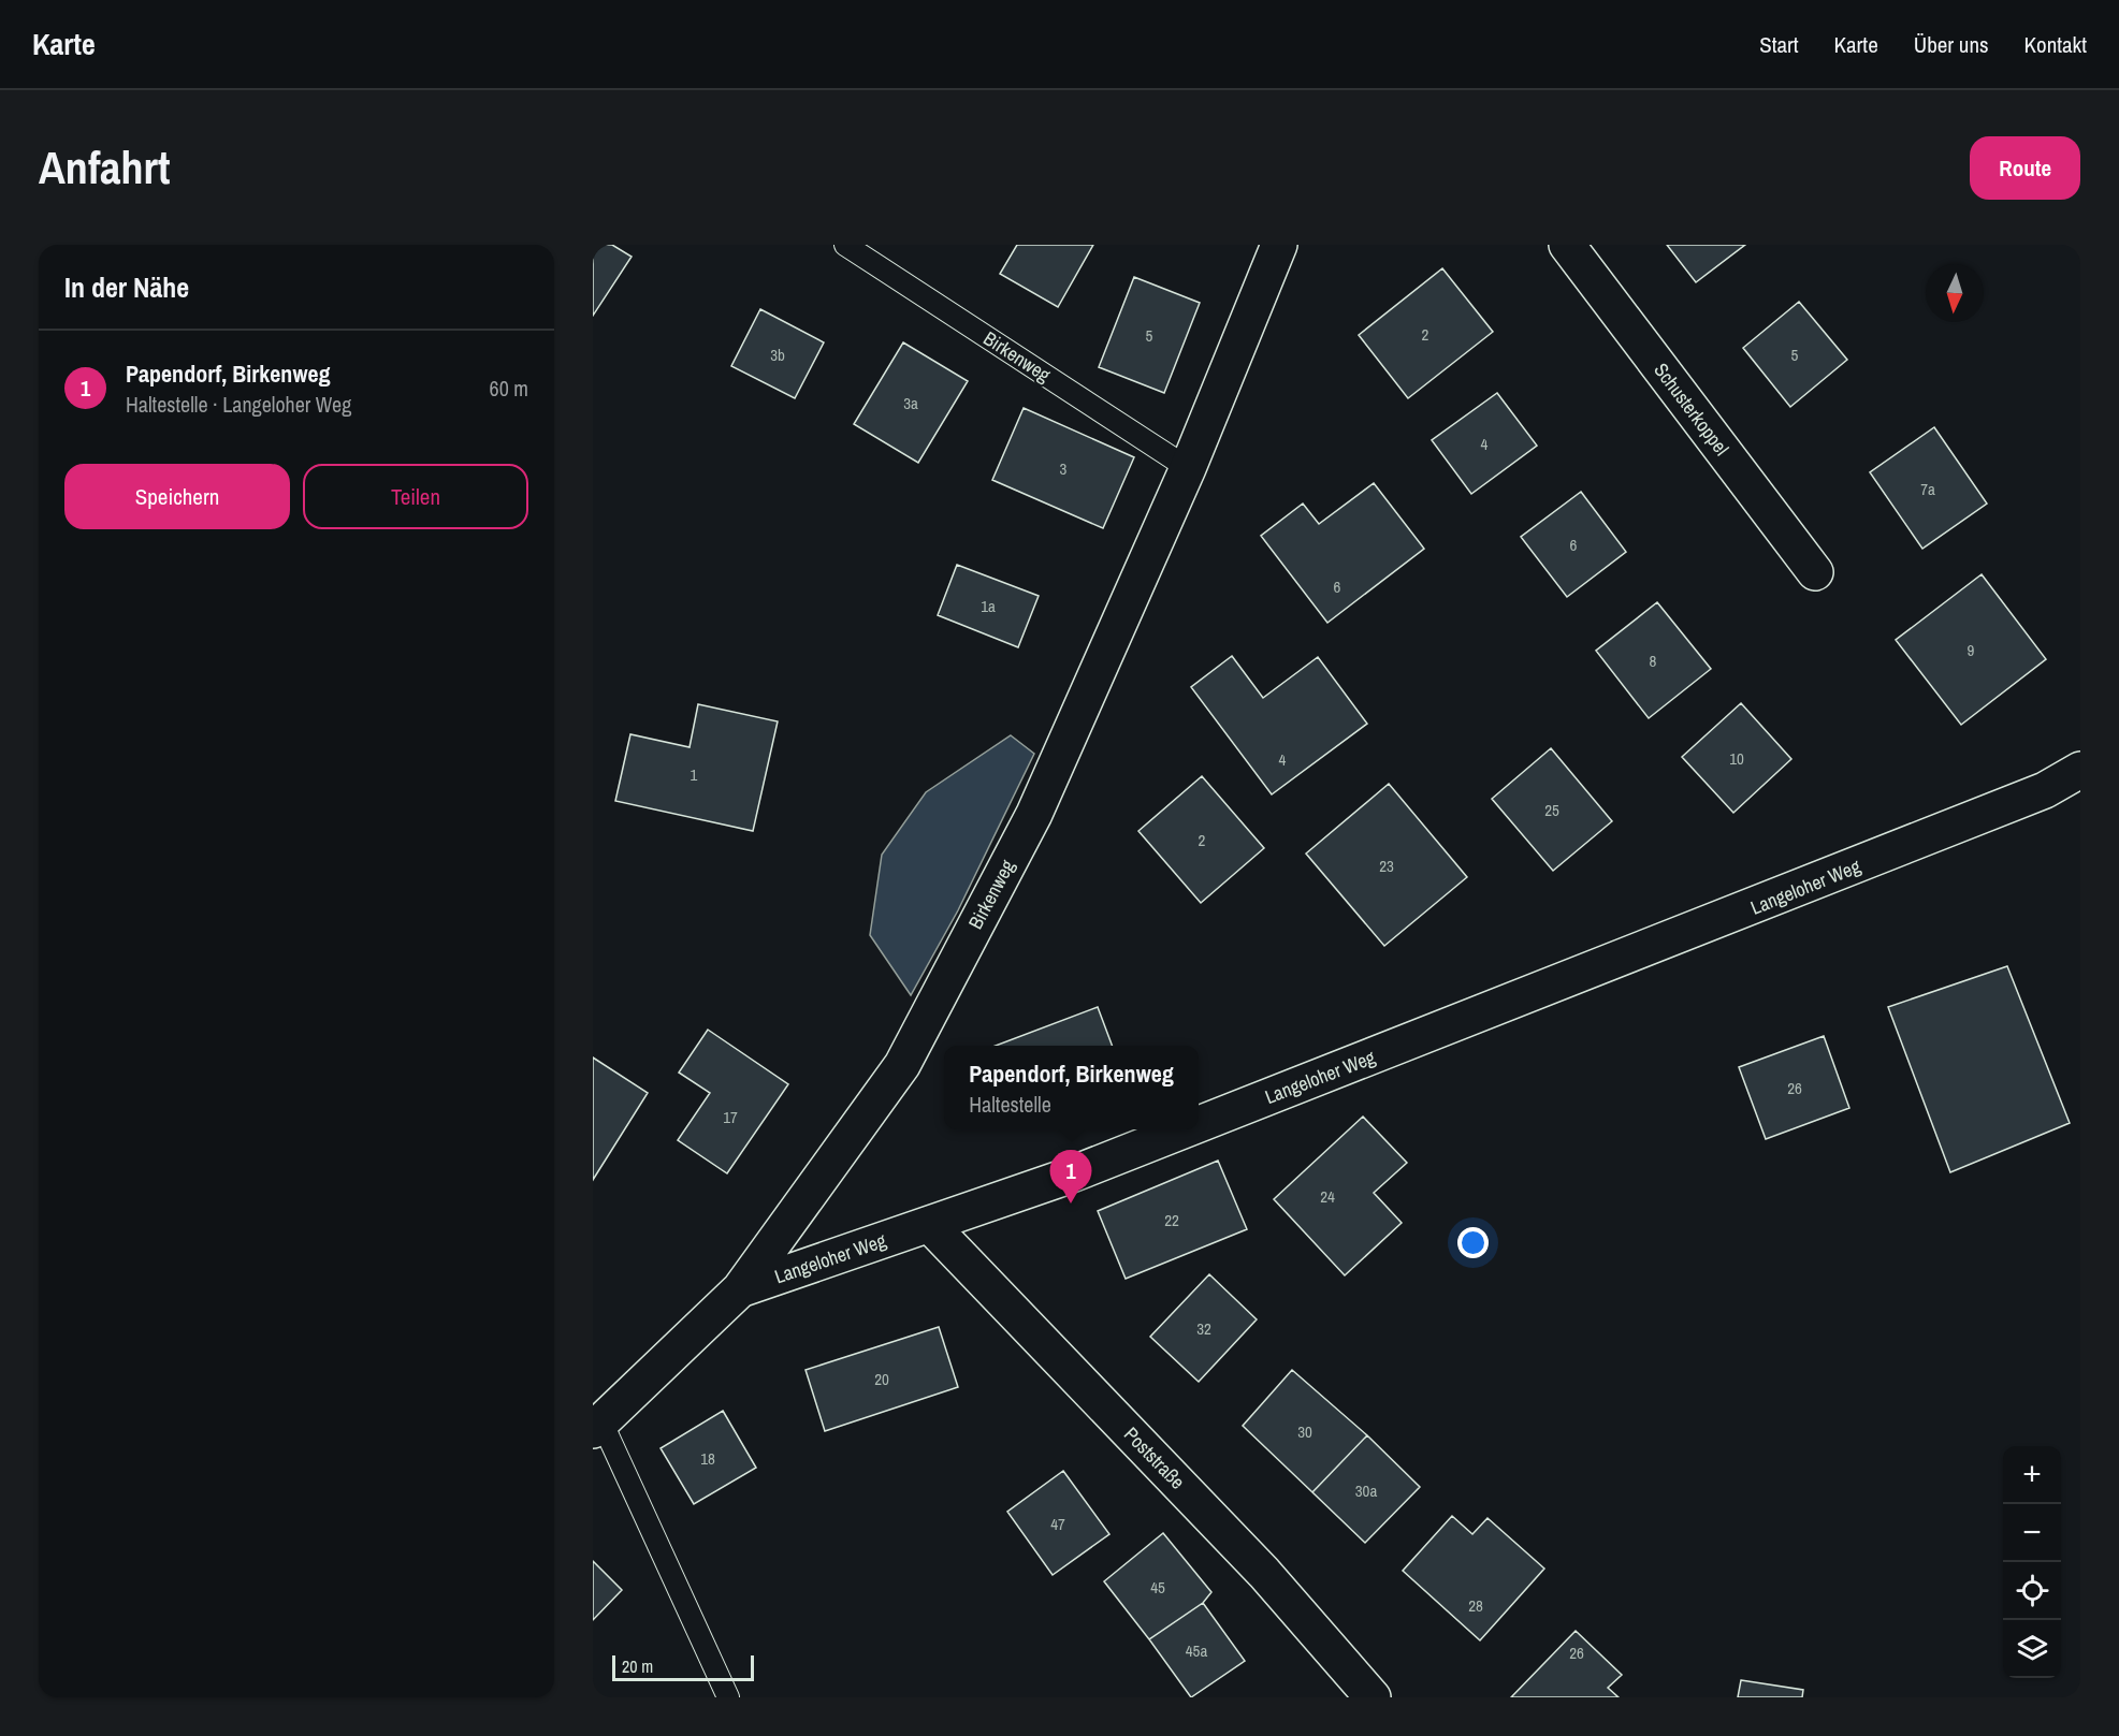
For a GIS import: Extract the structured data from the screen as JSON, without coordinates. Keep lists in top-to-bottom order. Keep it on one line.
{"streets":{"street":["Birkenweg","Schusterkoppel","Langeloher Weg","Poststraße"]},"crossings":[["Birkenweg","Langeloher Weg"],["Langeloher Weg","Poststraße"]],"house_numbers":["2","5","3b","5","3a","4","3","7a","6","6","1a","9","8","10","4","1","25","2","23","26","17","24","22","32","20","30","18","30a","47","45","28","45a","26"],"scale_bar":"20 m","north":"bottom","page":{"header":"Karte","nav":["Start","Karte","Über uns","Kontakt"],"buttons":["Route",["Speichern","Teilen"]],"title":"Anfahrt","heading":"In der Nähe","list":[{"mark":"1","name":"Papendorf, Birkenweg","note":"Haltestelle · Langeloher Weg","value":"60 m"}],"popup":["Papendorf, Birkenweg","Haltestelle"],"pins":"1","map_buttons":["+","−"],"scale":"20 m"}}
